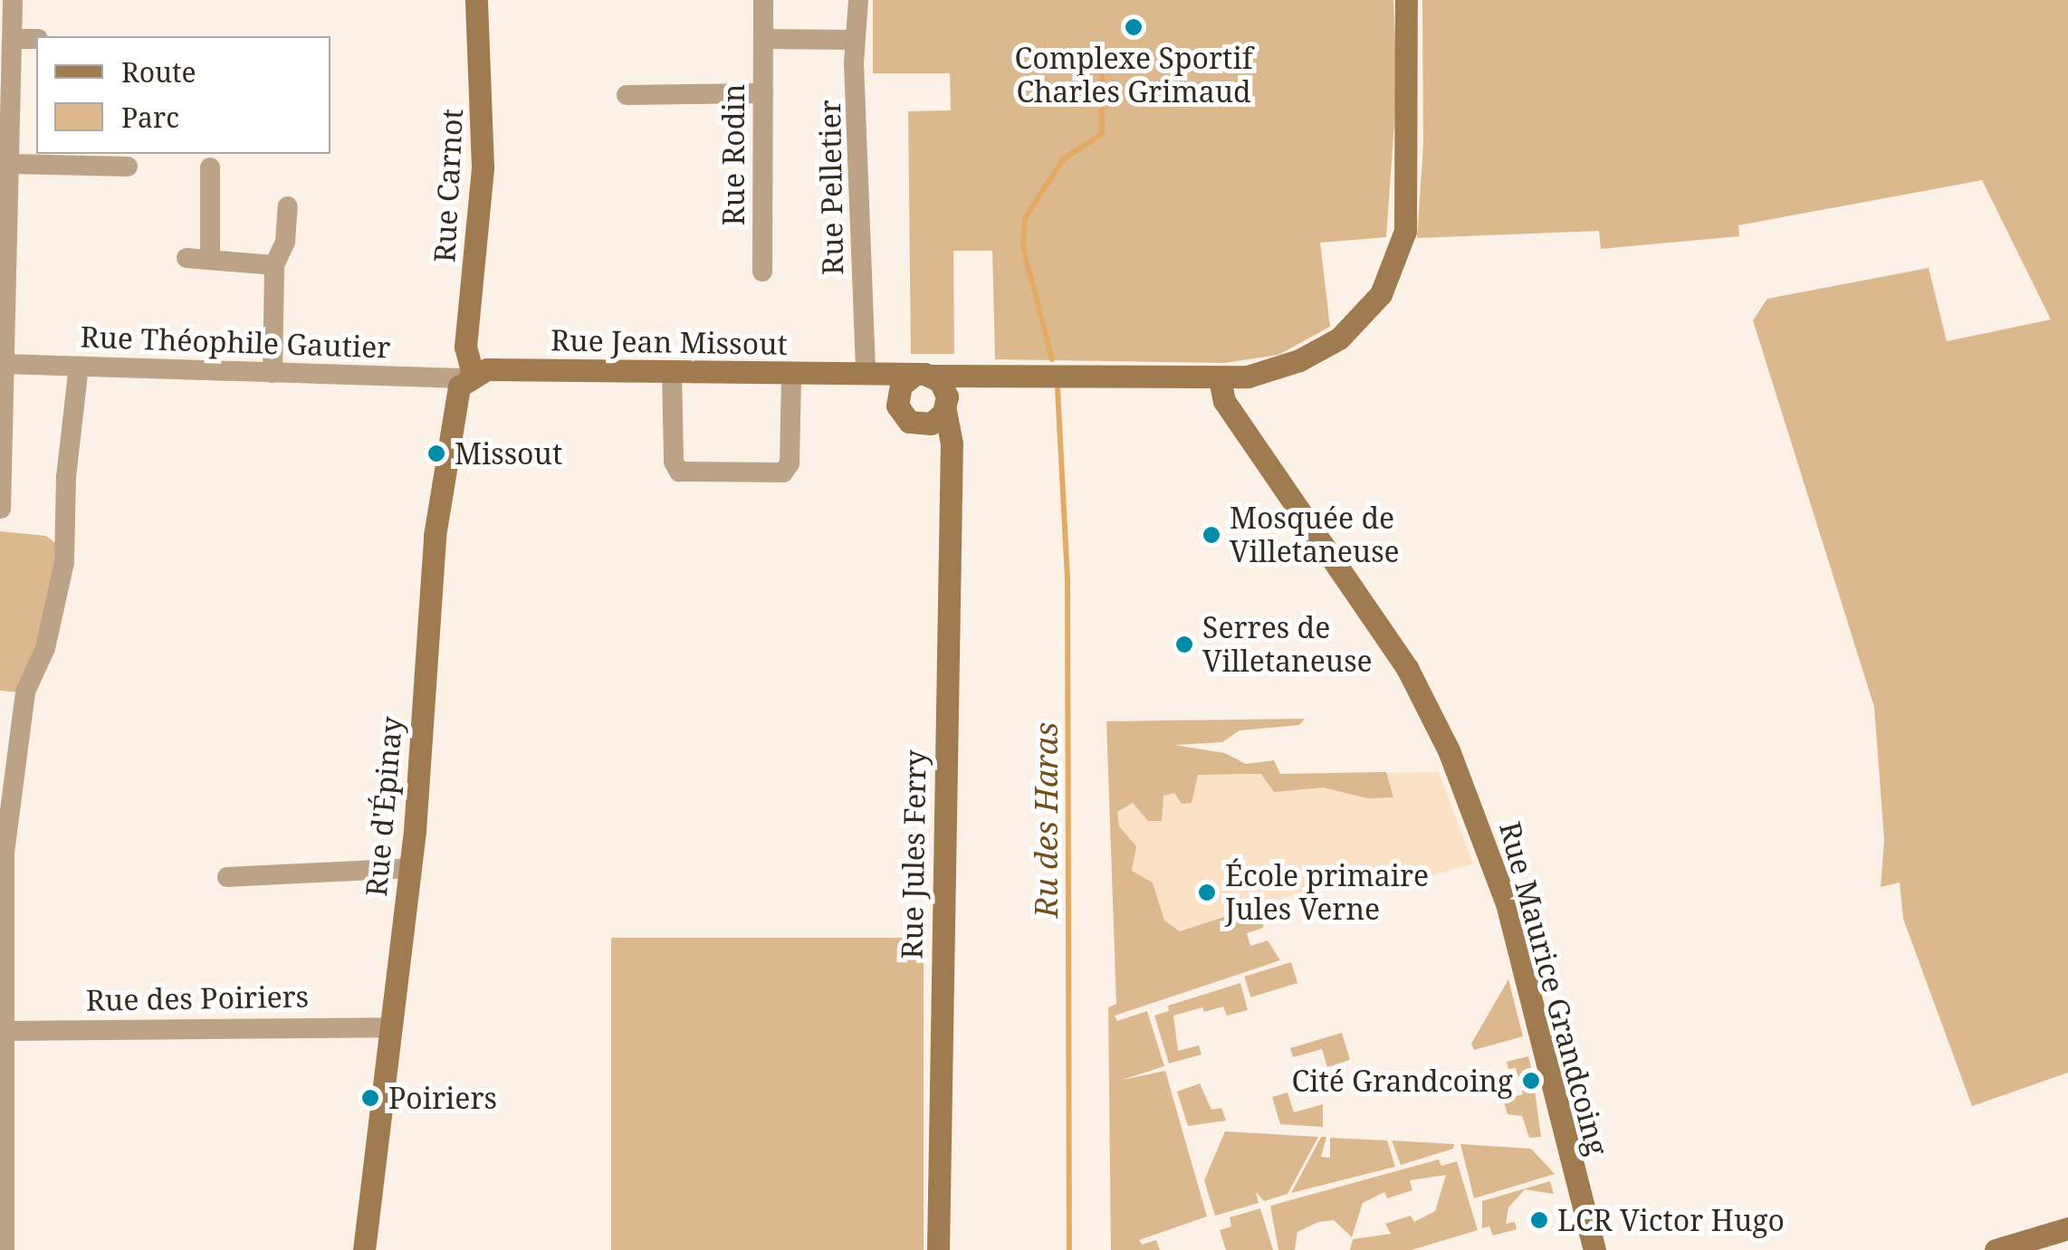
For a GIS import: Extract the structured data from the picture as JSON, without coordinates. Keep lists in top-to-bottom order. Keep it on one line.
{"streets":{"street":["Rue Rodin","Rue Carnot","Rue Pelletier","Rue Théophile Gautier","Rue Jean Missout","Rue d'Épinay","Rue Jules Ferry","Rue Maurice Grandcoing","Rue des Poiriers"]},"crossings":[["Rue Carnot","Rue Théophile Gautier"],["Rue Carnot","Rue Jean Missout"],["Rue Carnot","Rue d'Épinay"],["Rue Pelletier","Rue Jean Missout"],["Rue Théophile Gautier","Rue Jean Missout"],["Rue Théophile Gautier","Rue d'Épinay"],["Rue Jean Missout","Rue d'Épinay"],["Rue Jean Missout","Rue Jules Ferry"],["Rue Jean Missout","Rue Maurice Grandcoing"],["Rue d'Épinay","Rue des Poiriers"]],"water":["Ru des Haras"],"places":["Complexe Sportif Charles Grimaud","Missout","Mosquée de Villetaneuse","Serres de Villetaneuse","École primaire Jules Verne","Cité Grandcoing","Poiriers","LCR Victor Hugo"],"legend":["Route","Parc"]}
